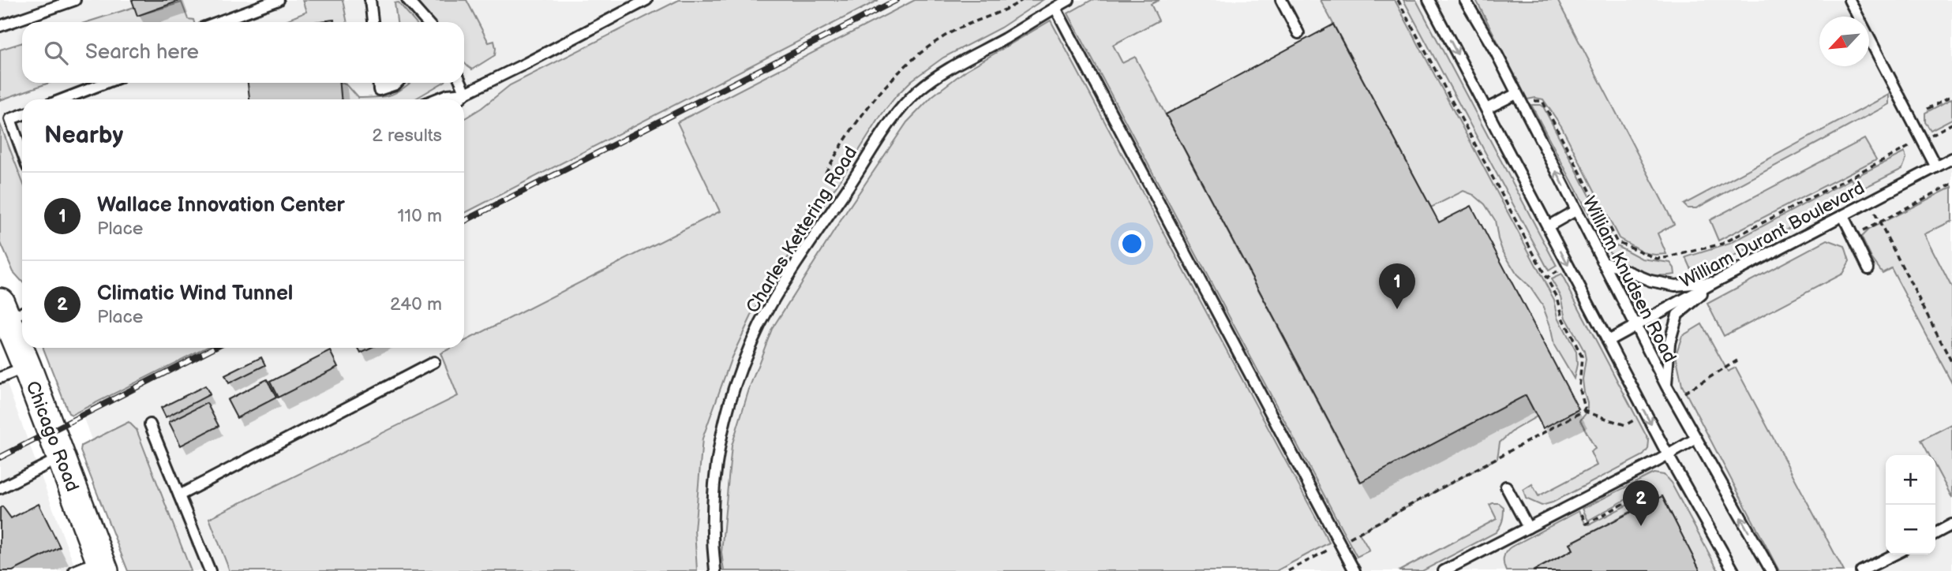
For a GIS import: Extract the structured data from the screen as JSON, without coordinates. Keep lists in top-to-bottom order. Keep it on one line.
{"streets":{"main road":["Chicago Road"],"lane":["Charles Kettering Road","William Durant Boulevard","William Knudsen Road"]},"crossings":[["William Durant Boulevard","William Knudsen Road"]],"north":"bottom left","page":{"search":"Search here","heading":["Nearby","2 results"],"list":[{"mark":"1","name":"Wallace Innovation Center","note":"Place","value":"110 m"},{"mark":"2","name":"Climatic Wind Tunnel","note":"Place","value":"240 m"}],"pins":["1","2"],"map_buttons":["+","−"]}}
